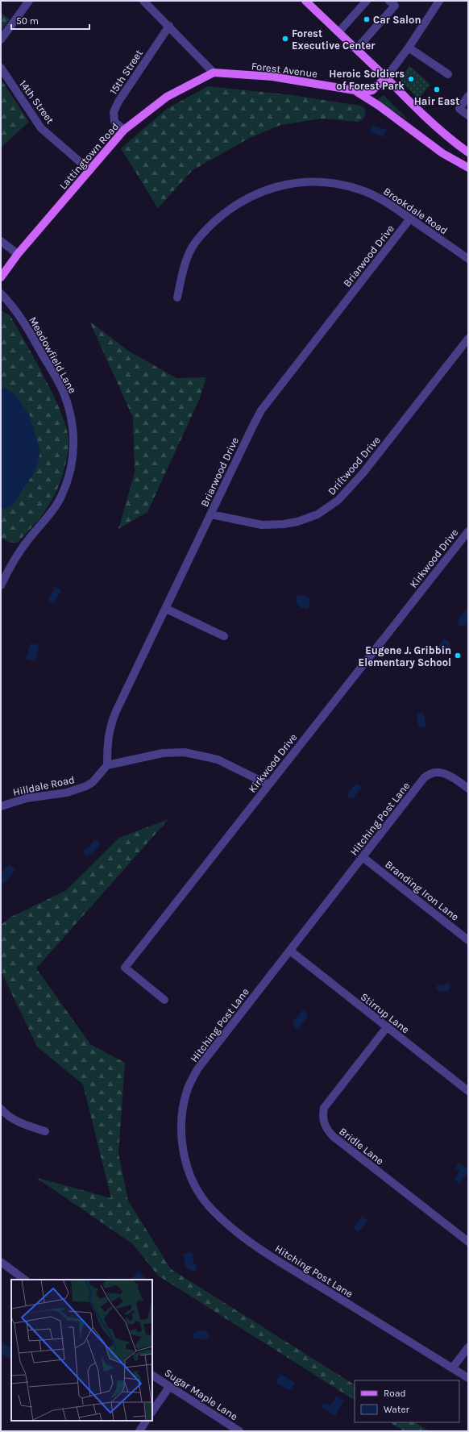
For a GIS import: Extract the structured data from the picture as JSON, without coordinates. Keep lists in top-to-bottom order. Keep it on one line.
{"streets":{"main road":["Forest Avenue","Lattingtown Road"],"street":["15th Street","14th Street","Brookdale Road","Briarwood Drive","Meadowfield Lane","Driftwood Drive","Kirkwood Drive","Hilldale Road","Hitching Post Lane","Branding Iron Lane","Stirrup Lane","Bridle Lane","Sugar Maple Lane"]},"crossings":[["Forest Avenue","Lattingtown Road"],["15th Street","Lattingtown Road"],["14th Street","Lattingtown Road"],["Brookdale Road","Briarwood Drive"],["Briarwood Drive","Driftwood Drive"],["Briarwood Drive","Hilldale Road"],["Hitching Post Lane","Branding Iron Lane"],["Hitching Post Lane","Stirrup Lane"],["Stirrup Lane","Bridle Lane"]],"places":["Car Salon","Forest Executive Center","Heroic Soldiers of Forest Park","Hair East","Eugene J. Gribbin Elementary School"],"legend":["Road","Water"],"scale_bar":"50 m"}
